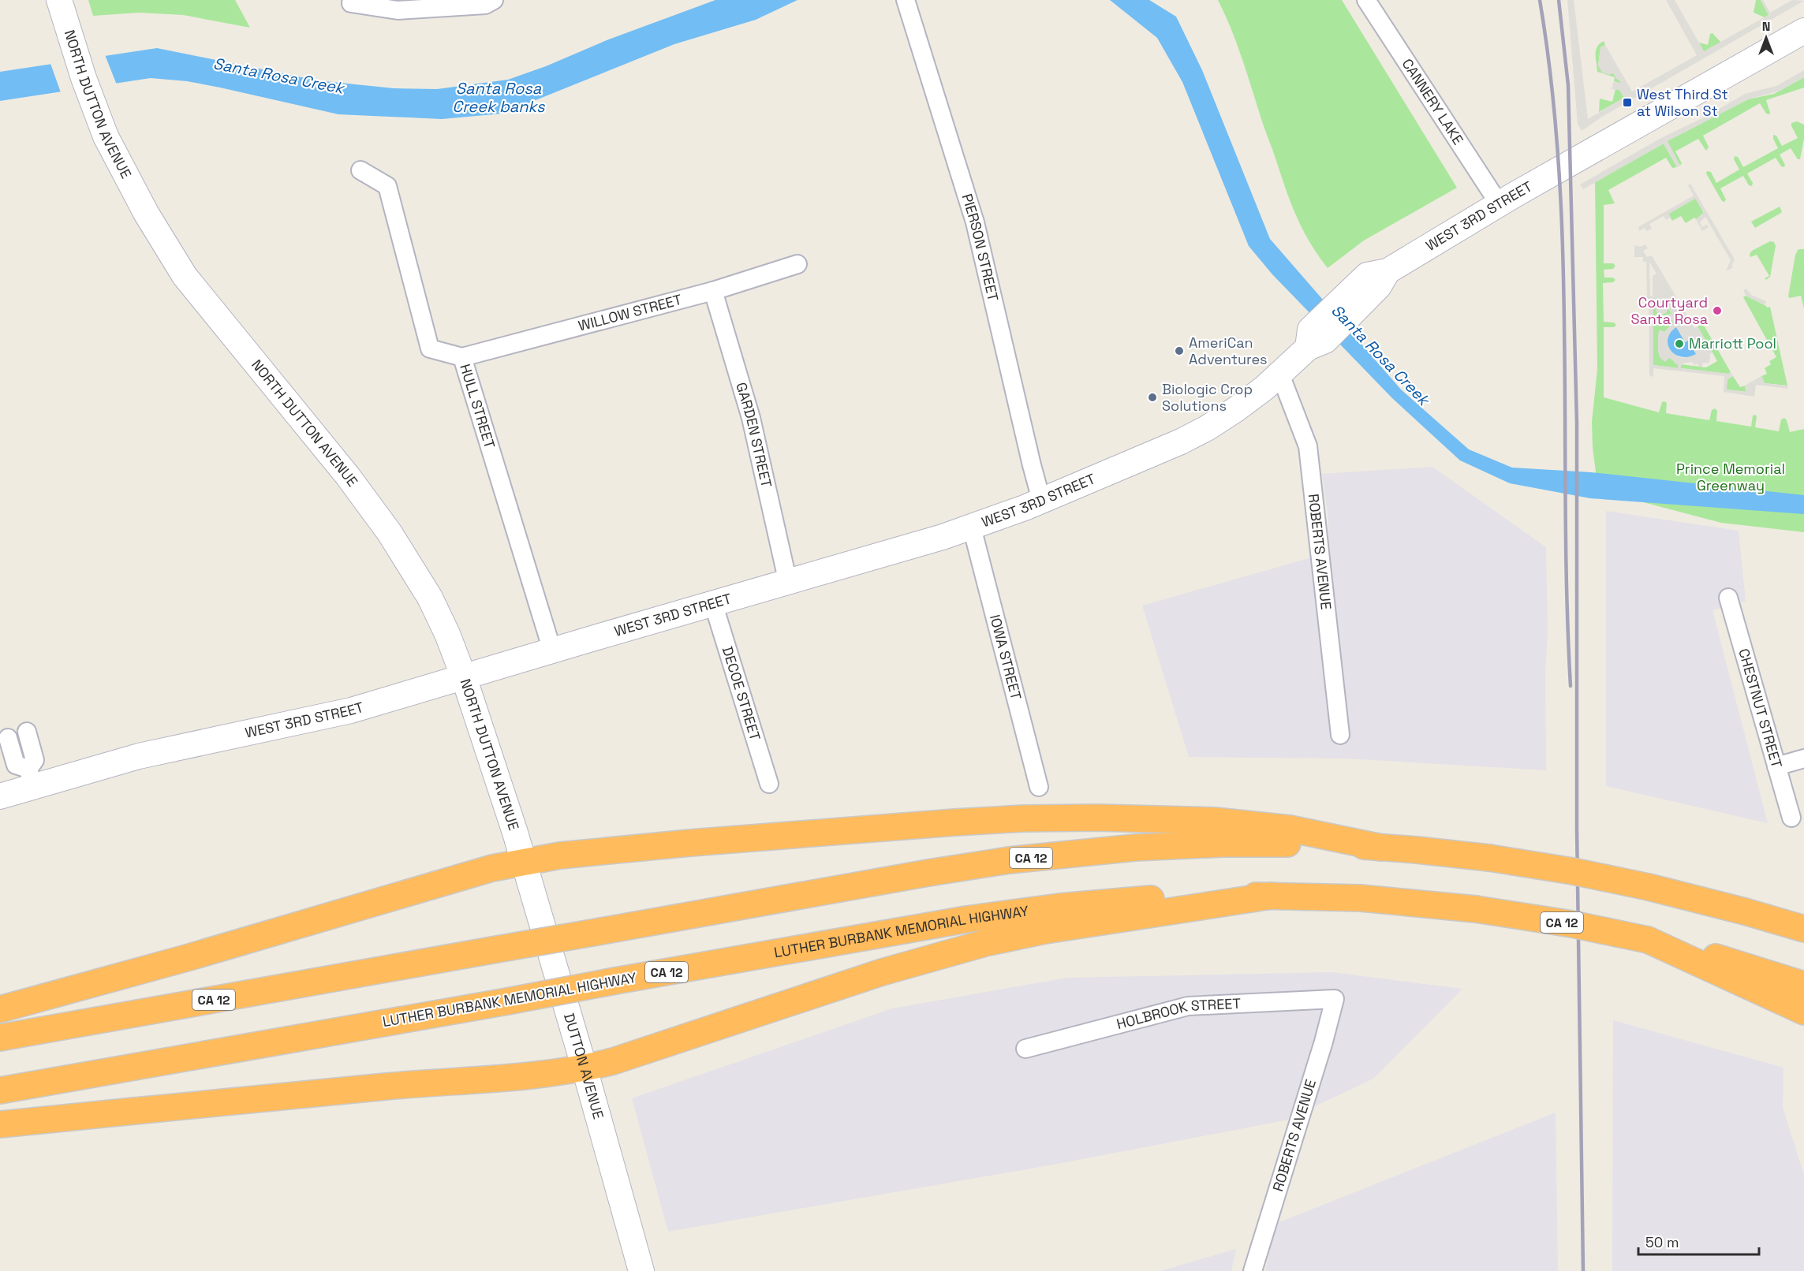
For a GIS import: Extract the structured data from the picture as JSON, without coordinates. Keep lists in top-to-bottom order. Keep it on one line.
{"streets":{"highway":["CA 12","LUTHER BURBANK MEMORIAL HIGHWAY"],"main road":["NORTH DUTTON AVENUE","WEST 3RD STREET","DUTTON AVENUE"],"street":["CANNERY LAKE","PIERSON STREET","WILLOW STREET","HULL STREET","GARDEN STREET","ROBERTS AVENUE","IOWA STREET","DECOE STREET","CHESTNUT STREET","HOLBROOK STREET"]},"crossings":[["CANNERY LAKE","WEST 3RD STREET"],["NORTH DUTTON AVENUE","WEST 3RD STREET"],["NORTH DUTTON AVENUE","DUTTON AVENUE"],["WEST 3RD STREET","PIERSON STREET"],["WEST 3RD STREET","HULL STREET"],["WEST 3RD STREET","GARDEN STREET"],["WEST 3RD STREET","ROBERTS AVENUE"],["WEST 3RD STREET","IOWA STREET"],["WEST 3RD STREET","DECOE STREET"],["WILLOW STREET","HULL STREET"],["WILLOW STREET","GARDEN STREET"],["ROBERTS AVENUE","HOLBROOK STREET"]],"water":["Santa Rosa Creek","Santa Rosa Creek banks"],"parks":["Prince Memorial Greenway"],"places":{"transit":["West Third St at Wilson St"],"other":["Courtyard Santa Rosa","Marriott Pool","AmeriCan Adventures","Biologic Crop Solutions"]},"scale_bar":"50 m","north":"top"}
